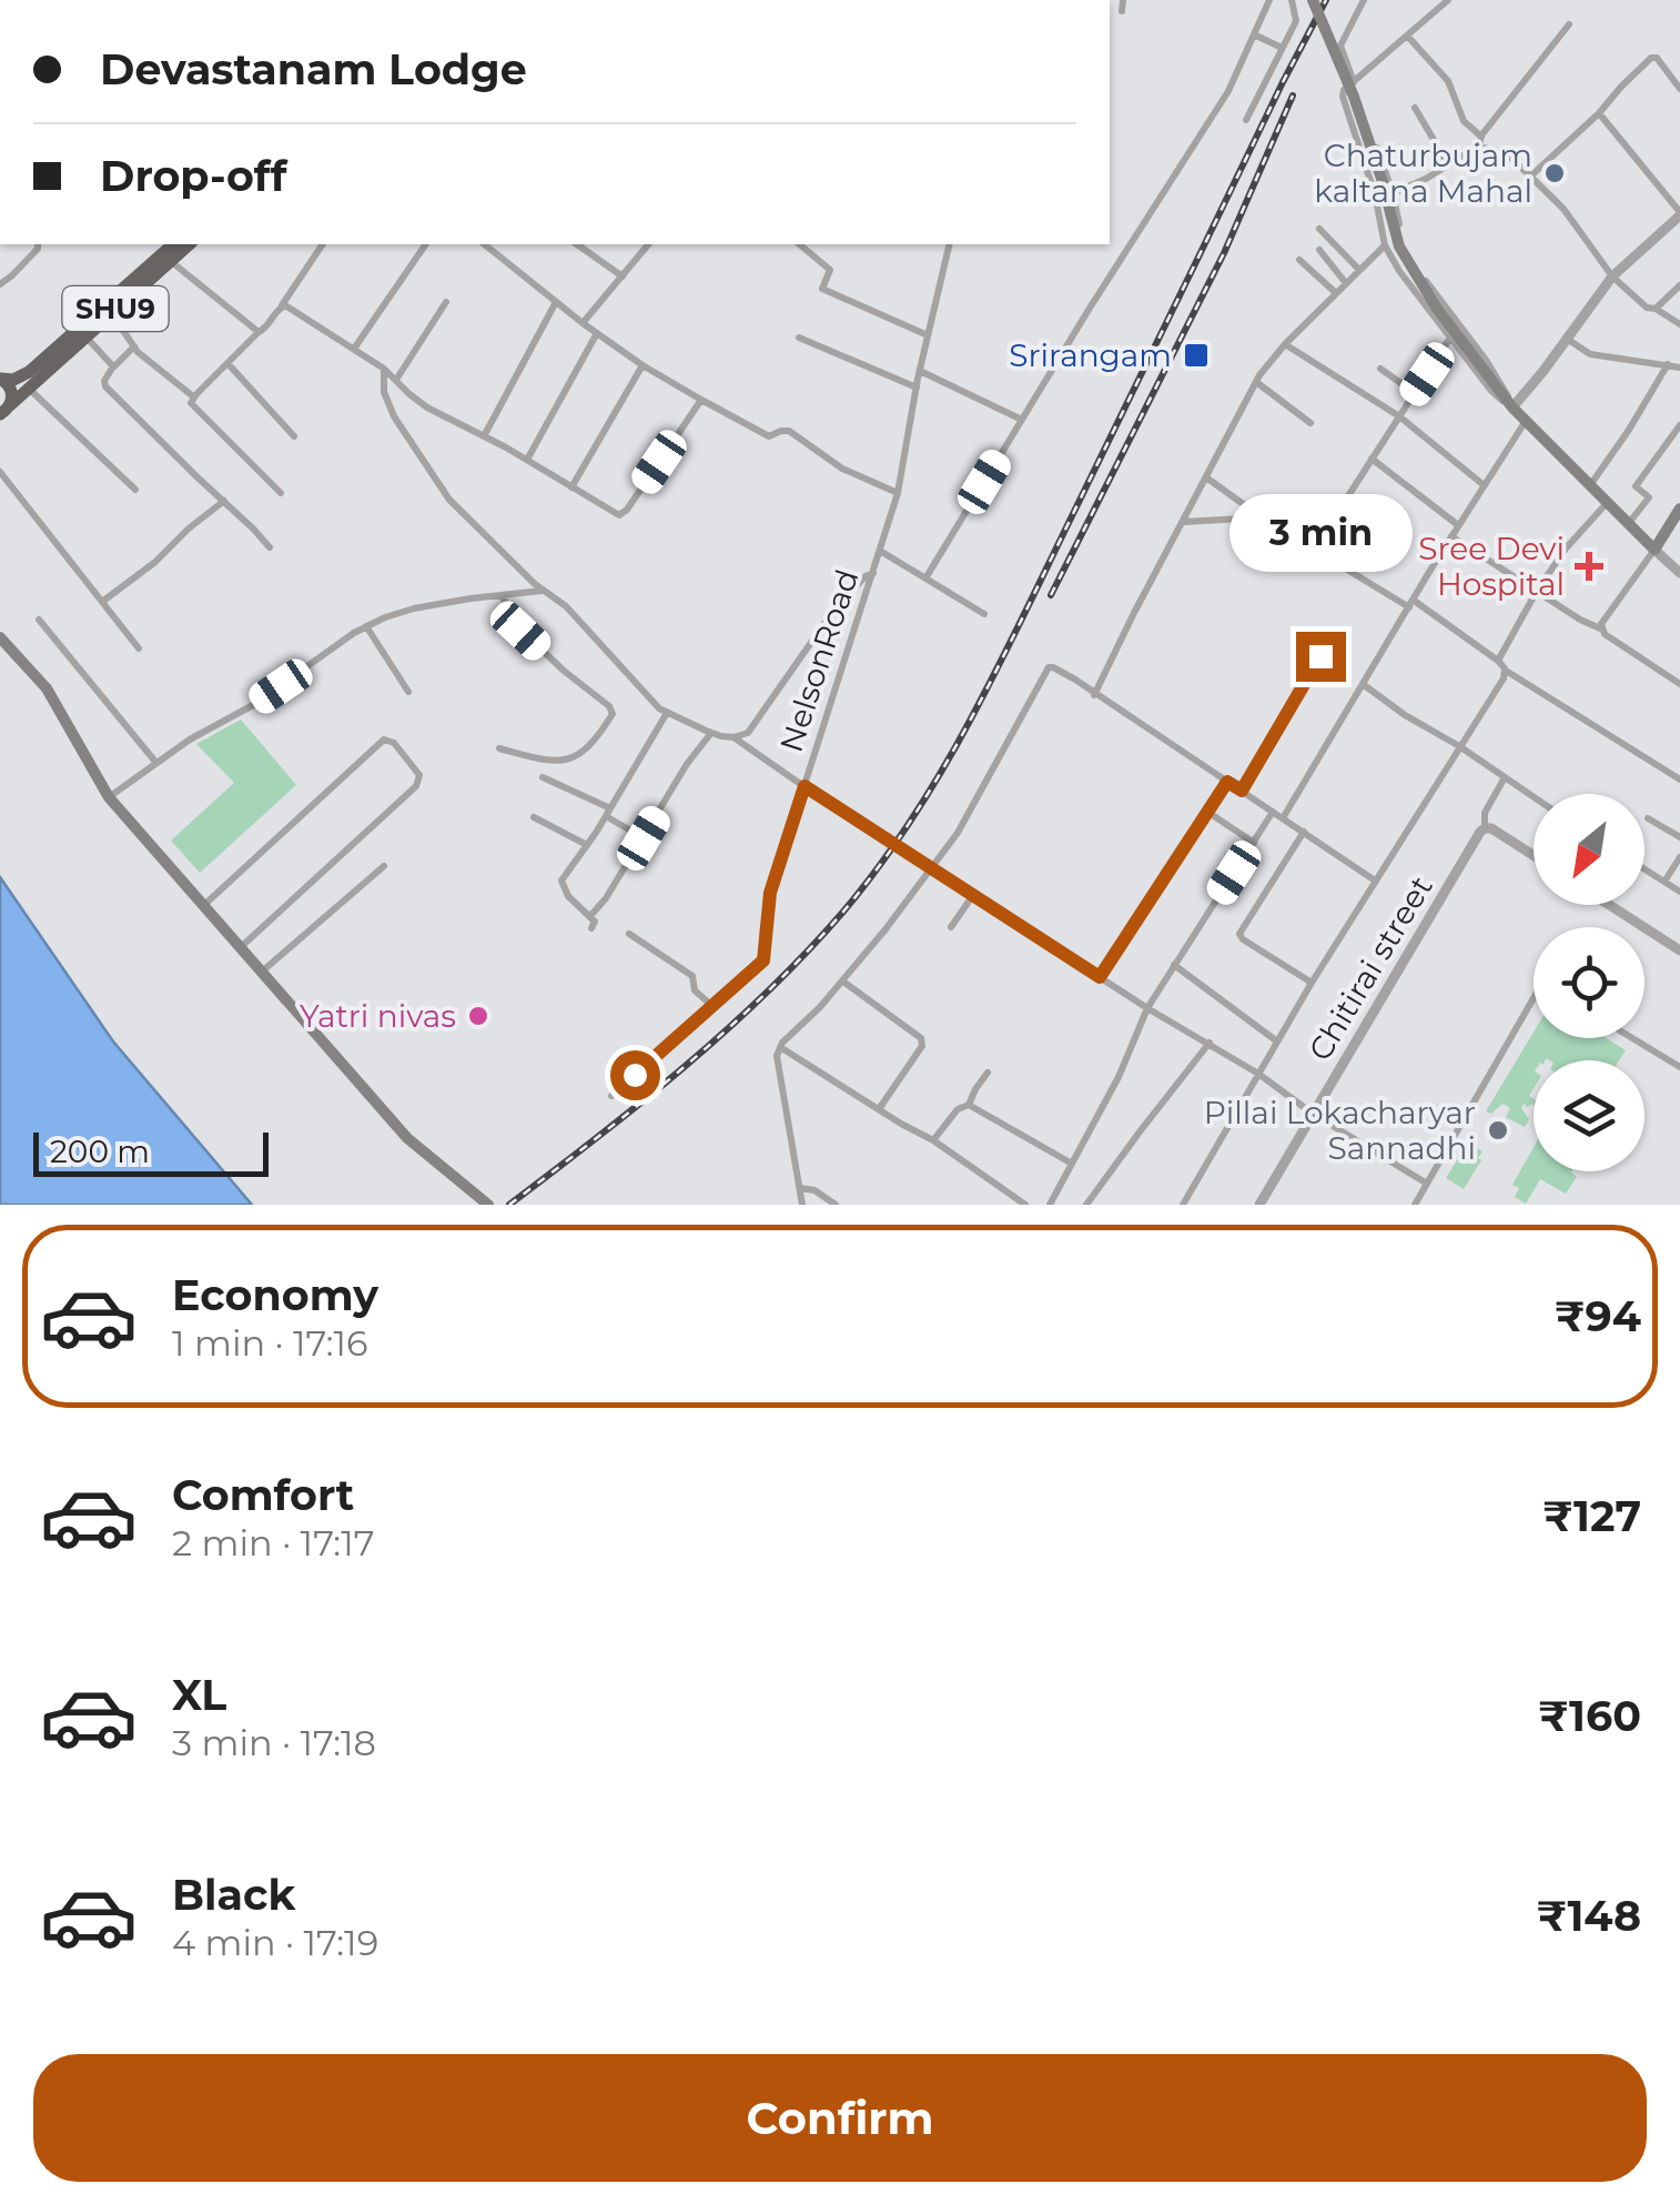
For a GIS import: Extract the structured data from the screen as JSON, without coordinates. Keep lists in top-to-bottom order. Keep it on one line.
{"streets":{"highway":["SHU9"],"street":["NelsonRoad","Chitirai street"]},"places":{"other":["Chaturbujam kaltana Mahal","Yatri nivas","Pillai Lokacharyar Sannadhi"],"transit":["Srirangam"],"health":["Sree Devi Hospital"]},"scale_bar":"200 m","north":"bottom left","page":{"banner":["Devastanam Lodge","Drop-off"],"bubble":"3 min","scale":"200 m","list":[{"name":"Economy","note":"1 min · 17:16","value":"₹94"},{"name":"Comfort","note":"2 min · 17:17","value":"₹127"},{"name":"XL","note":"3 min · 17:18","value":"₹160"},{"name":"Black","note":"4 min · 17:19","value":"₹148"}],"buttons":"Confirm"}}
